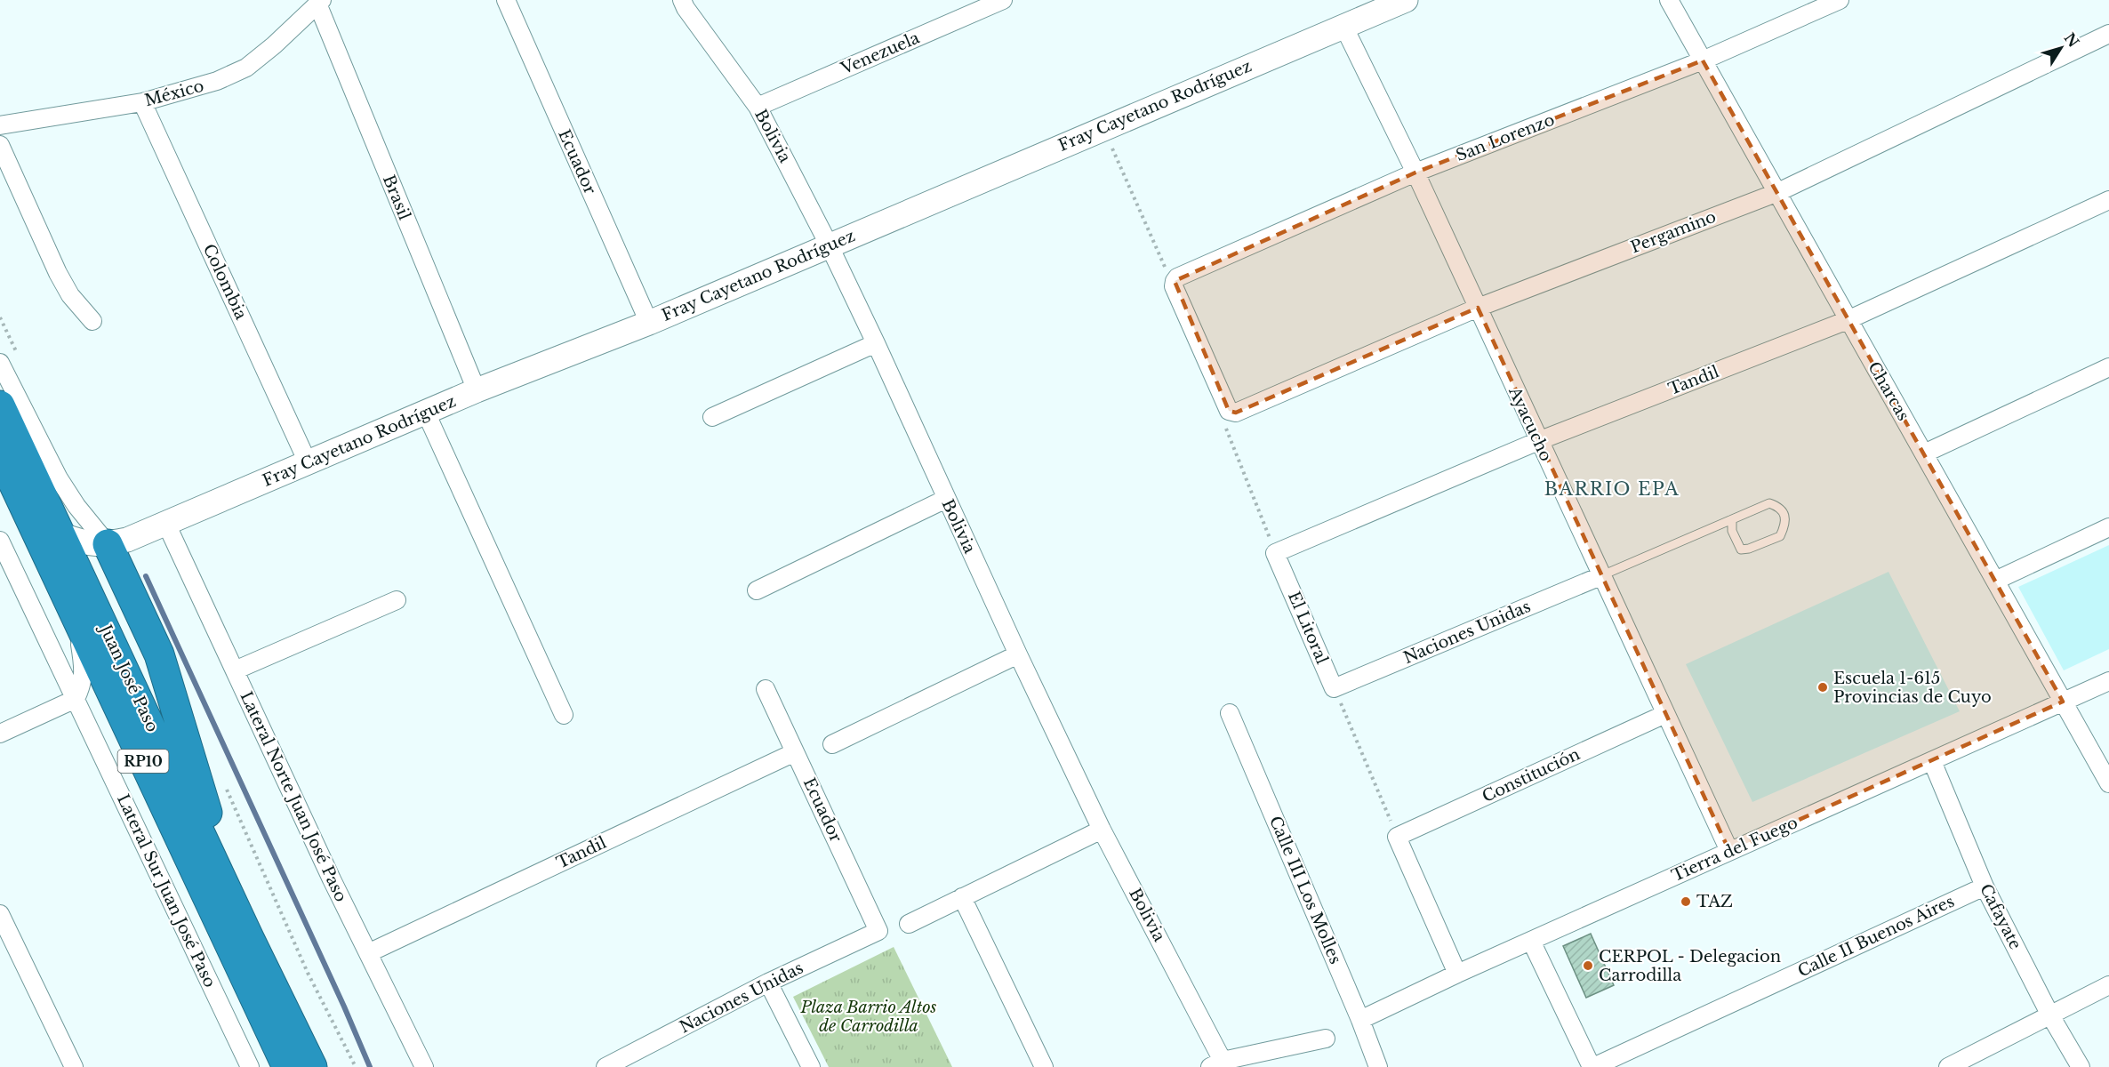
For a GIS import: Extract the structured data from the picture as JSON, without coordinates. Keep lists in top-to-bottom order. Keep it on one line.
{"streets":{"highway":["Juan José Paso","RP10"],"street":["Venezuela","México","Fray Cayetano Rodríguez","Bolivia","San Lorenzo","Ecuador","Brasil","Pergamino","Colombia","Tandil","Charcas","Ayacucho","El Litoral","Naciones Unidas","Constitución","Lateral Norte Juan José Paso","Tierra del Fuego","Calle III Los Molles","Lateral Sur Juan José Paso","Cafayate","Calle II Buenos Aires"]},"crossings":[["Venezuela","Bolivia"],["México","Brasil"],["México","Colombia"],["Fray Cayetano Rodríguez","Bolivia"],["Fray Cayetano Rodríguez","Ecuador"],["Fray Cayetano Rodríguez","Brasil"],["Fray Cayetano Rodríguez","Colombia"],["Fray Cayetano Rodríguez","Ayacucho"],["Fray Cayetano Rodríguez","Juan José Paso"],["Fray Cayetano Rodríguez","Lateral Norte Juan José Paso"],["San Lorenzo","Charcas"],["San Lorenzo","Ayacucho"],["Ecuador","Tandil"],["Ecuador","Naciones Unidas"],["Pergamino","Charcas"],["Pergamino","Ayacucho"],["Tandil","Charcas"],["Tandil","Ayacucho"],["Tandil","El Litoral"],["Tandil","Lateral Norte Juan José Paso"],["Charcas","Tierra del Fuego"],["Ayacucho","Naciones Unidas"],["Ayacucho","Constitución"],["Ayacucho","Tierra del Fuego"],["El Litoral","Naciones Unidas"],["Tierra del Fuego","Calle III Los Molles"],["Tierra del Fuego","Cafayate"],["Cafayate","Calle II Buenos Aires"]],"districts":["BARRIO EPA"],"parks":["Plaza Barrio Altos de Carrodilla"],"places":["Escuela 1-615 Provincias de Cuyo","TAZ","CERPOL - Delegacion Carrodilla"],"north":"top right"}
